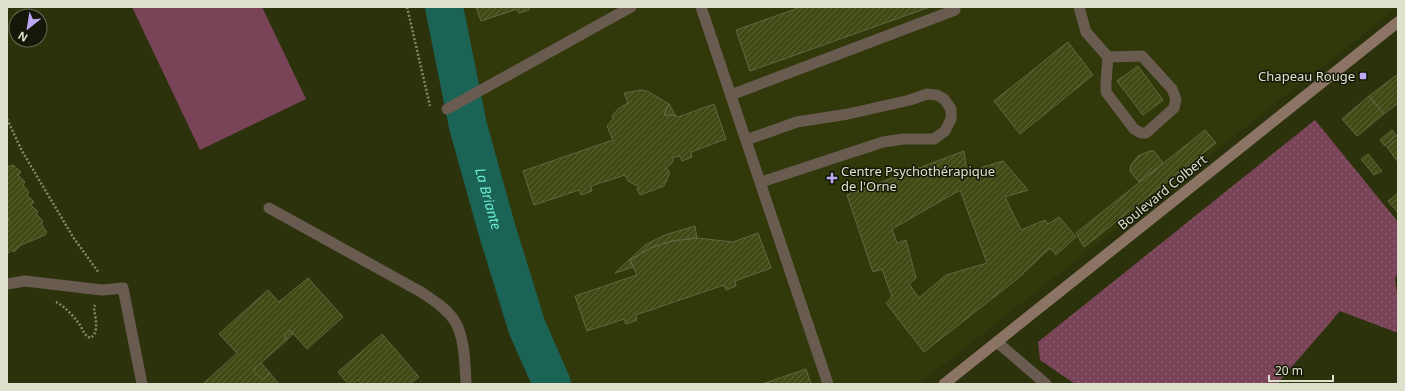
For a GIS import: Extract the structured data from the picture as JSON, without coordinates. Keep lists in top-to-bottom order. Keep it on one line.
{"streets":{"main road":["Boulevard Colbert"]},"water":["La Briante"],"places":{"transit":["Chapeau Rouge"],"health":["Centre Psychothérapique de l'Orne"]},"scale_bar":"20 m","north":"bottom left"}
